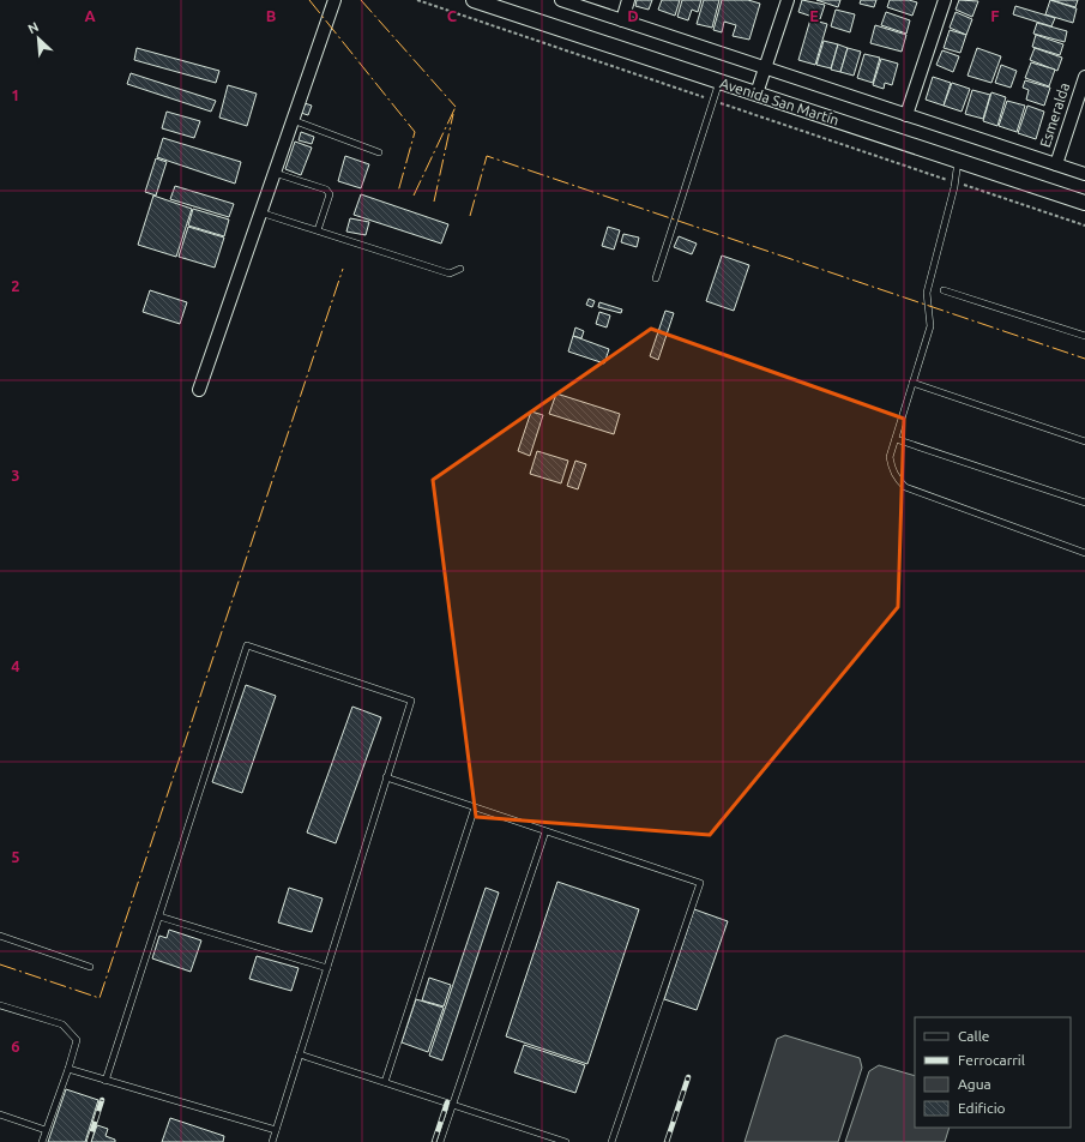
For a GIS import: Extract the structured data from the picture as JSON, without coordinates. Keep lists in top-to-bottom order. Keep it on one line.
{"streets":{"street":["Avenida San Martín","Esmeralda"]},"crossings":[["Avenida San Martín","Esmeralda"]],"legend":["Calle","Ferrocarril","Agua","Edificio"],"north":"top left","grid":{"columns":["A","B","C","D","E","F"],"rows":["1","2","3","4","5","6"]}}
